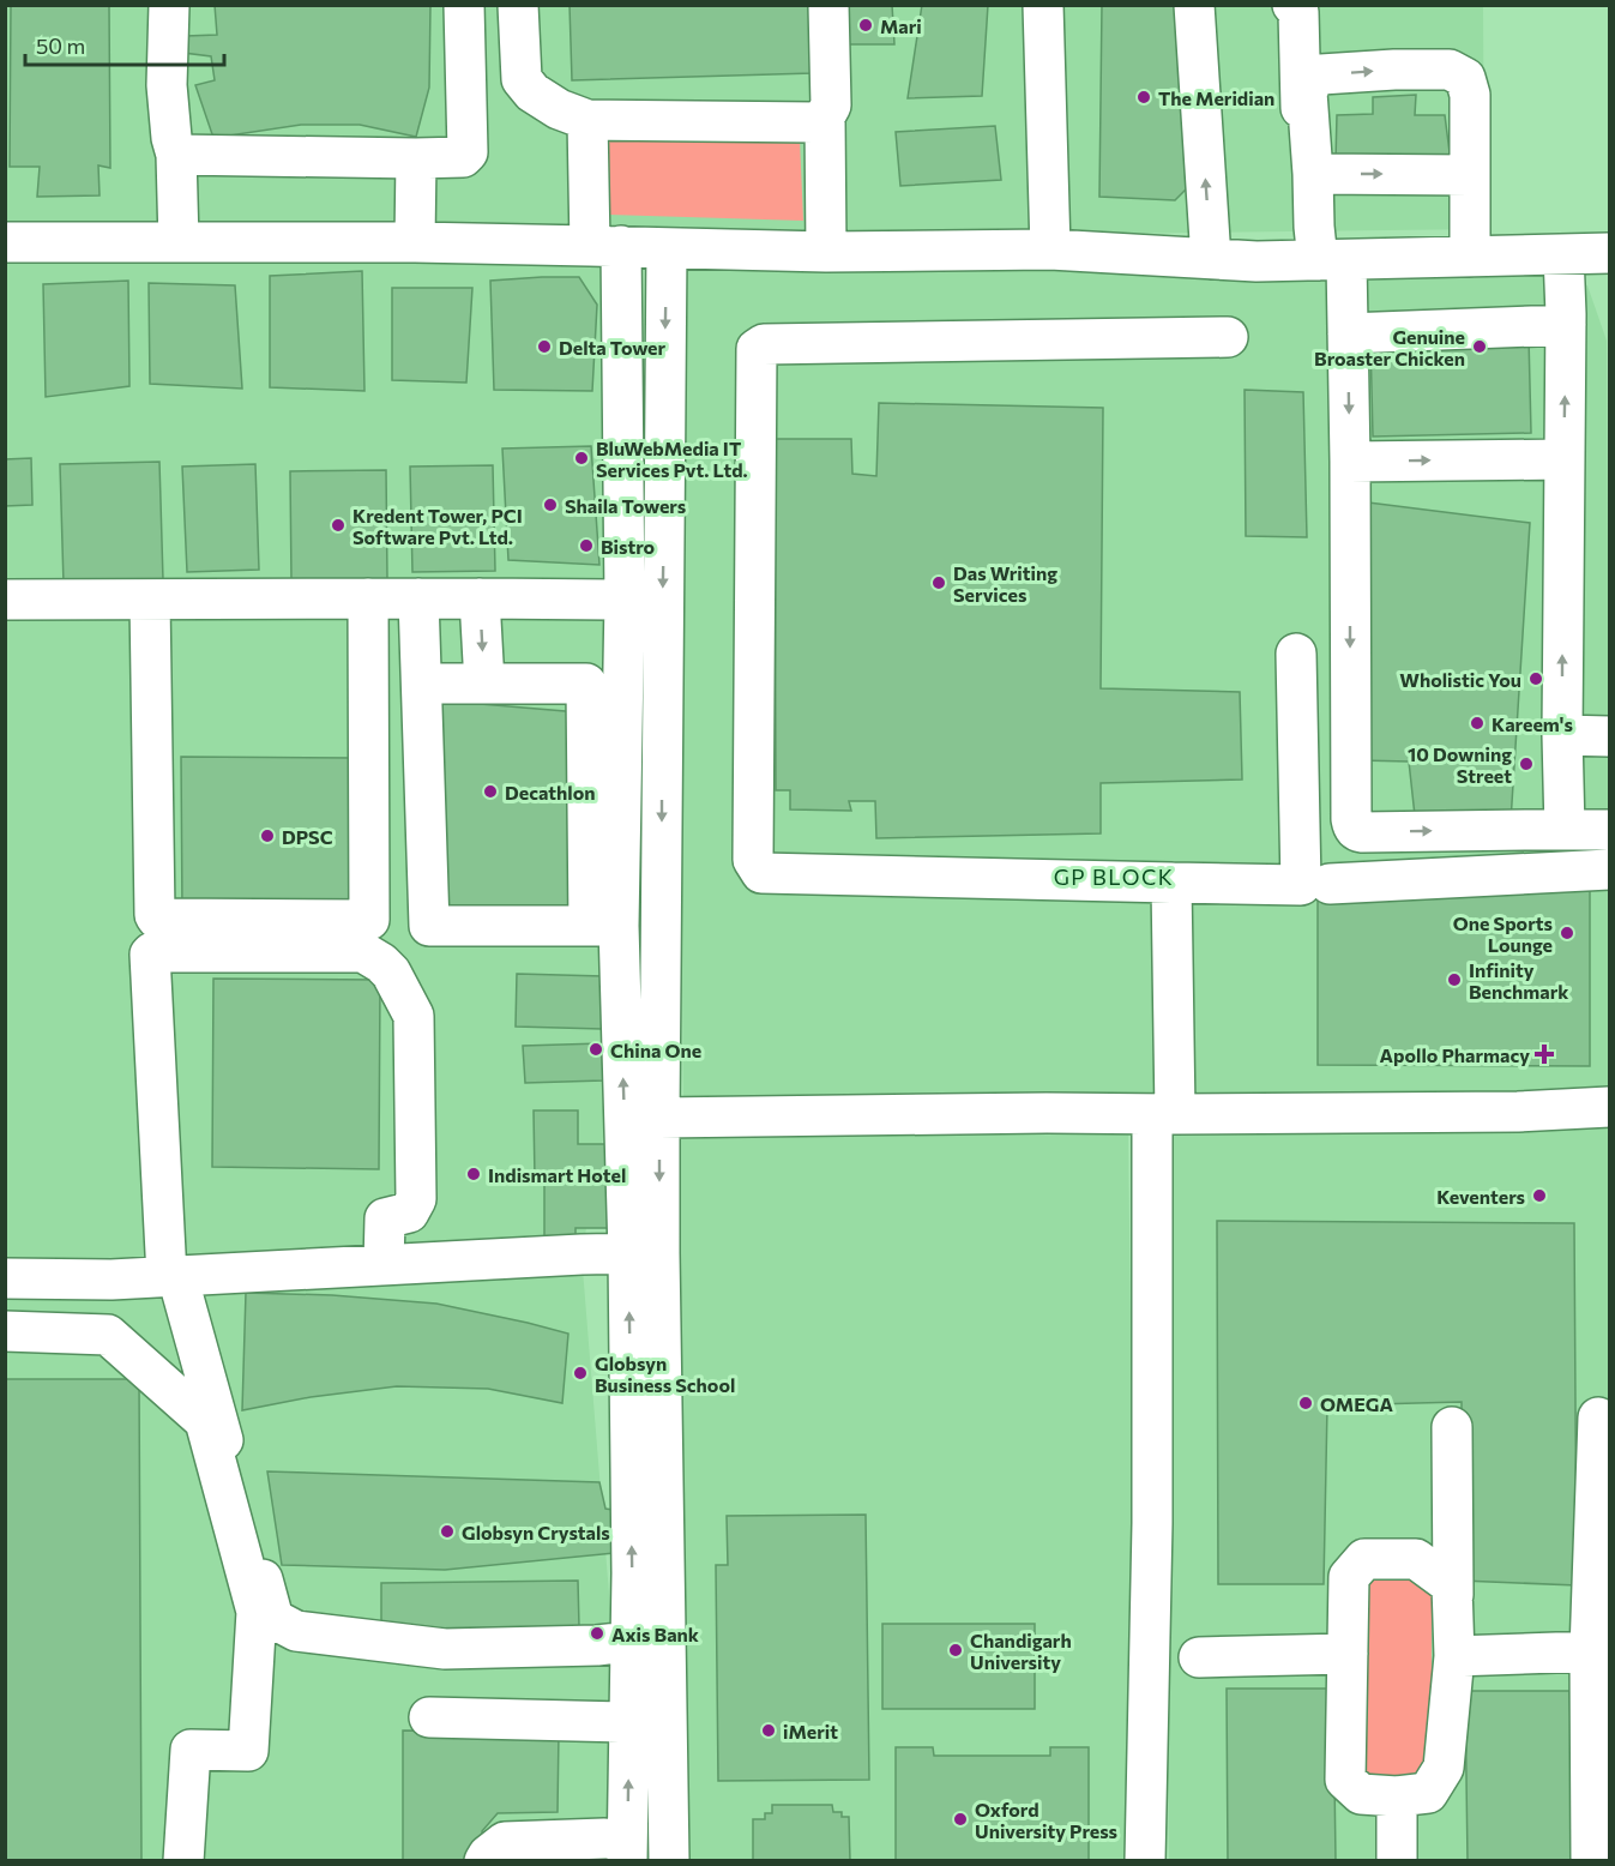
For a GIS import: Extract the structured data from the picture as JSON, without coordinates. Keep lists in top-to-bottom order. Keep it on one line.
{"districts":["GP BLOCK"],"places":{"other":["Mari","The Meridian","Delta Tower","Genuine Broaster Chicken","BluWebMedia IT Services Pvt. Ltd.","Shaila Towers","Kredent Tower, PCI Software Pvt. Ltd.","Bistro","Das Writing Services","Wholistic You","Kareem's","10 Downing Street","Decathlon","DPSC","One Sports Lounge","Infinity Benchmark","China One","Indismart Hotel","Keventers","Globsyn Business School","OMEGA","Globsyn Crystals","Axis Bank","Chandigarh University","iMerit","Oxford University Press"],"health":["Apollo Pharmacy"]},"scale_bar":"50 m"}
